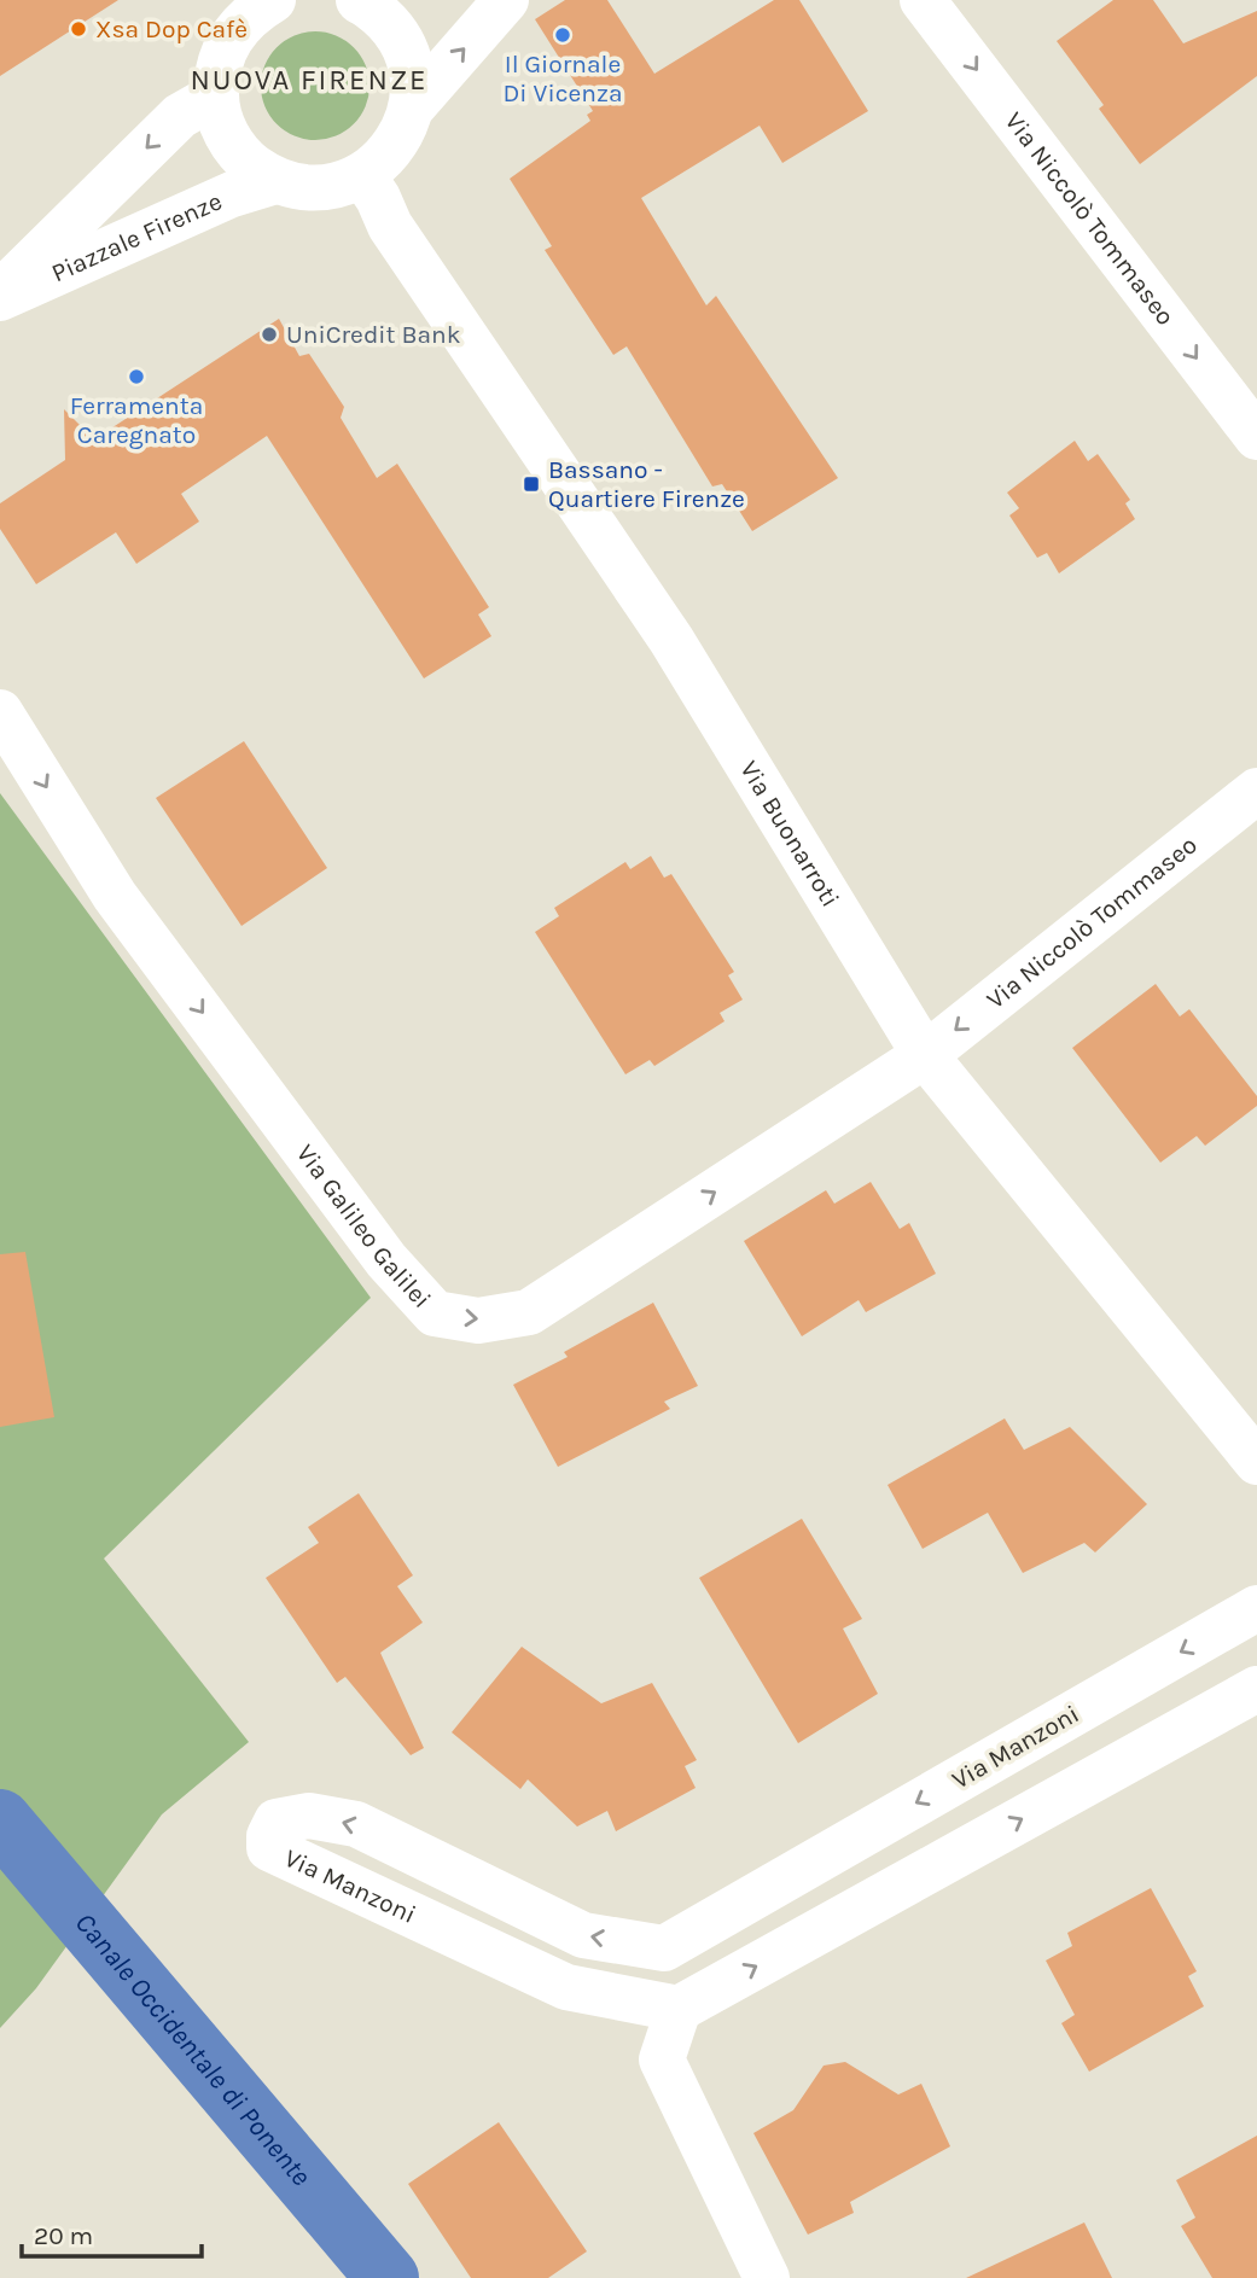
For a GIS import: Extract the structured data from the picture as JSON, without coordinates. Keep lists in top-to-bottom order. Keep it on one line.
{"streets":{"street":["Via Niccolò Tommaseo","Piazzale Firenze","Via Buonarroti","Via Galileo Galilei","Via Manzoni"]},"crossings":[["Via Niccolò Tommaseo","Via Buonarroti"],["Via Niccolò Tommaseo","Via Galileo Galilei"],["Piazzale Firenze","Via Buonarroti"],["Via Buonarroti","Via Galileo Galilei"]],"districts":["NUOVA FIRENZE"],"water":["Canale Occidentale di Ponente"],"places":{"other":["Xsa Dop Cafè","Il Giornale Di Vicenza","UniCredit Bank","Ferramenta Caregnato"],"transit":["Bassano - Quartiere Firenze"]},"scale_bar":"20 m"}
